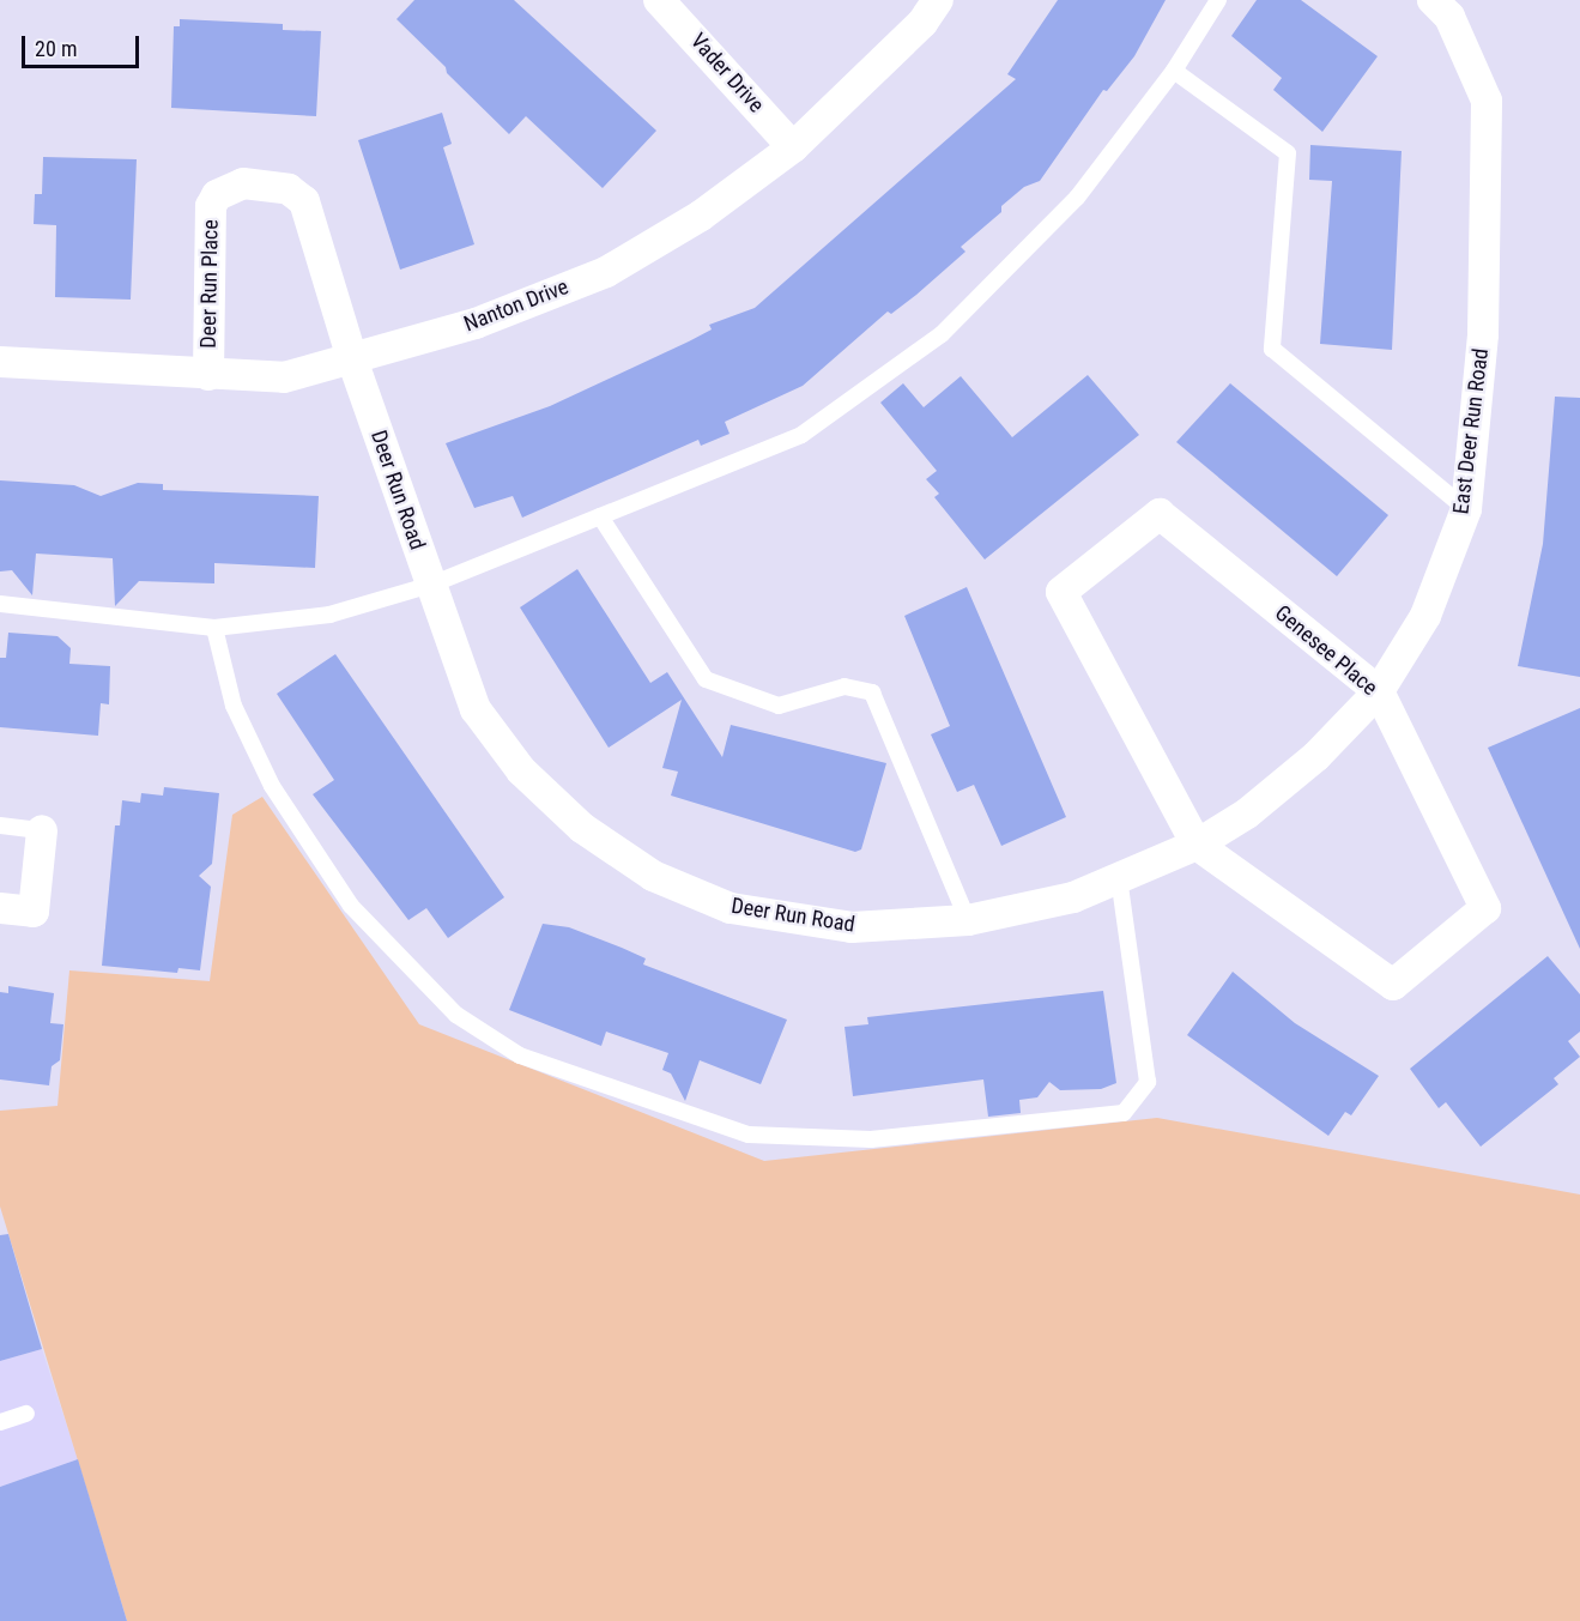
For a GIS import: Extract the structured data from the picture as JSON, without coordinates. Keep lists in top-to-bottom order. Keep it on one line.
{"streets":{"street":["Vader Drive","Deer Run Place","Nanton Drive","East Deer Run Road","Deer Run Road","Genesee Place"]},"crossings":[["Vader Drive","Nanton Drive"],["Deer Run Place","Nanton Drive"],["Deer Run Place","Deer Run Road"],["Nanton Drive","Deer Run Road"],["East Deer Run Road","Deer Run Road"],["East Deer Run Road","Genesee Place"],["Deer Run Road","Genesee Place"]],"scale_bar":"20 m"}
